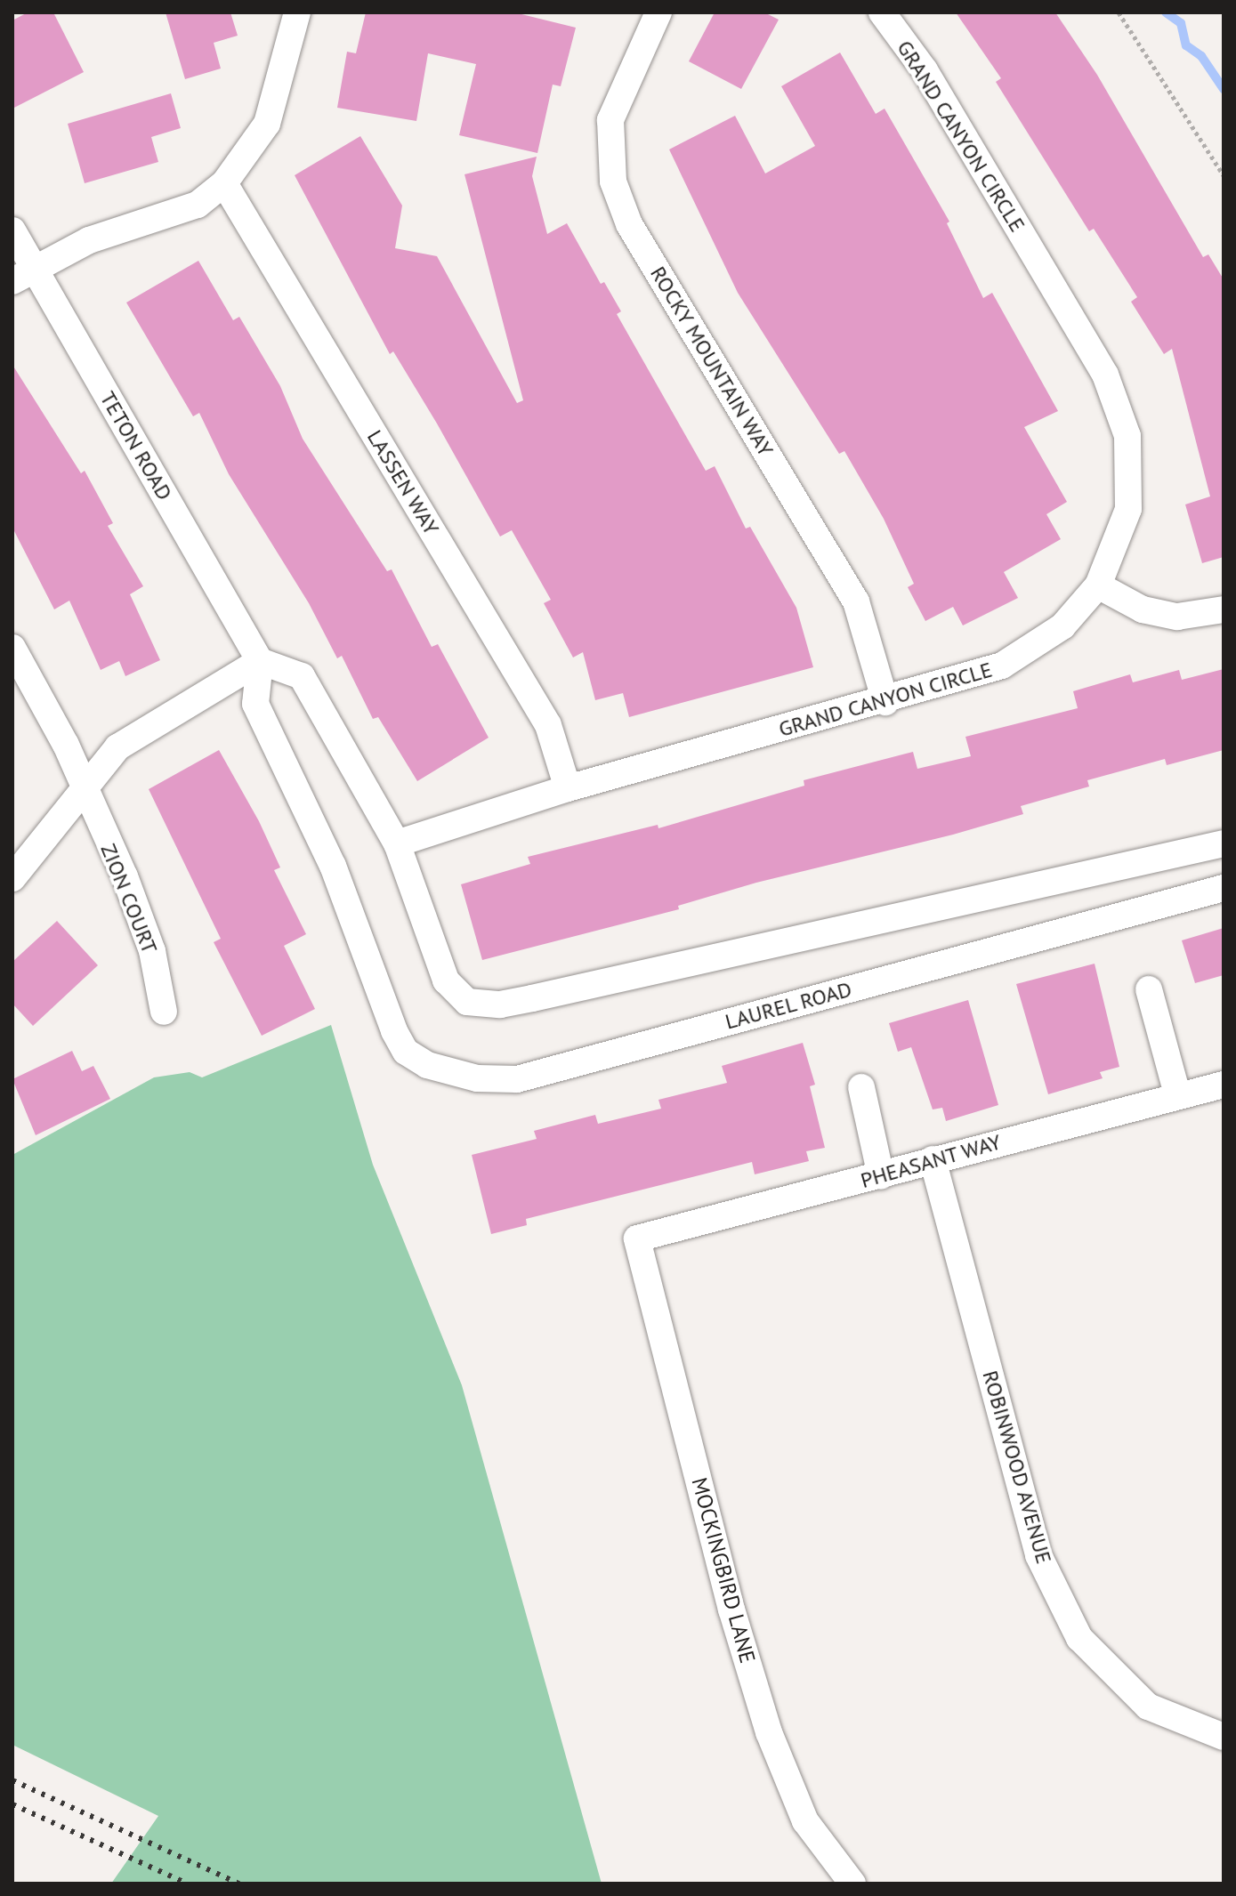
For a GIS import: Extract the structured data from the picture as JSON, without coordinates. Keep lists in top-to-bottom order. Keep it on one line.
{"streets":{"street":["GRAND CANYON CIRCLE","ROCKY MOUNTAIN WAY","TETON ROAD","LASSEN WAY","ZION COURT","LAUREL ROAD","PHEASANT WAY","ROBINWOOD AVENUE","MOCKINGBIRD LANE"]},"crossings":[["GRAND CANYON CIRCLE","ROCKY MOUNTAIN WAY"],["GRAND CANYON CIRCLE","LASSEN WAY"],["TETON ROAD","LAUREL ROAD"],["PHEASANT WAY","ROBINWOOD AVENUE"],["PHEASANT WAY","MOCKINGBIRD LANE"]]}
